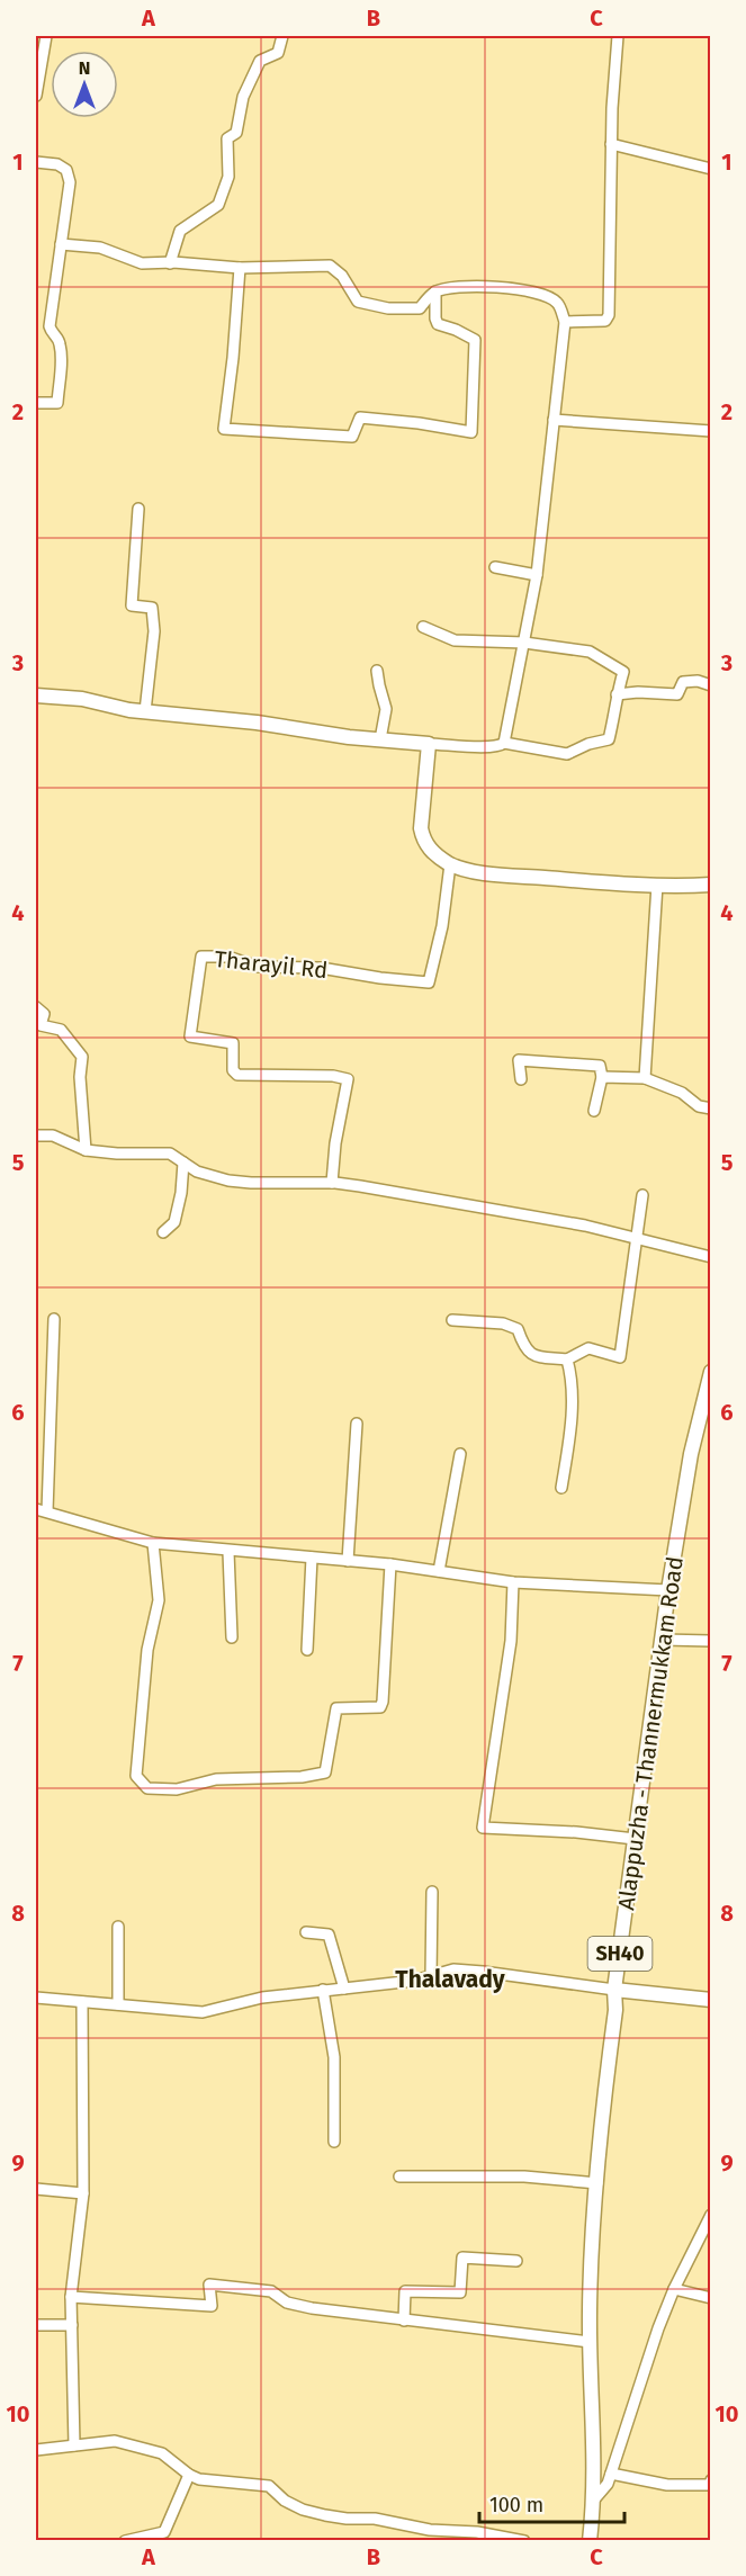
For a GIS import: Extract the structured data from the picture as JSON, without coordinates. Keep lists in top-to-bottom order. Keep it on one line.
{"streets":{"main road":["Alappuzha - Thannermukkam Road","SH40"],"street":["Tharayil Rd"]},"districts":["Thalavady"],"scale_bar":"100 m","north":"top","grid":{"columns":["A","B","C"],"rows":["1","2","3","4","5","6","7","8","9","10"]}}
